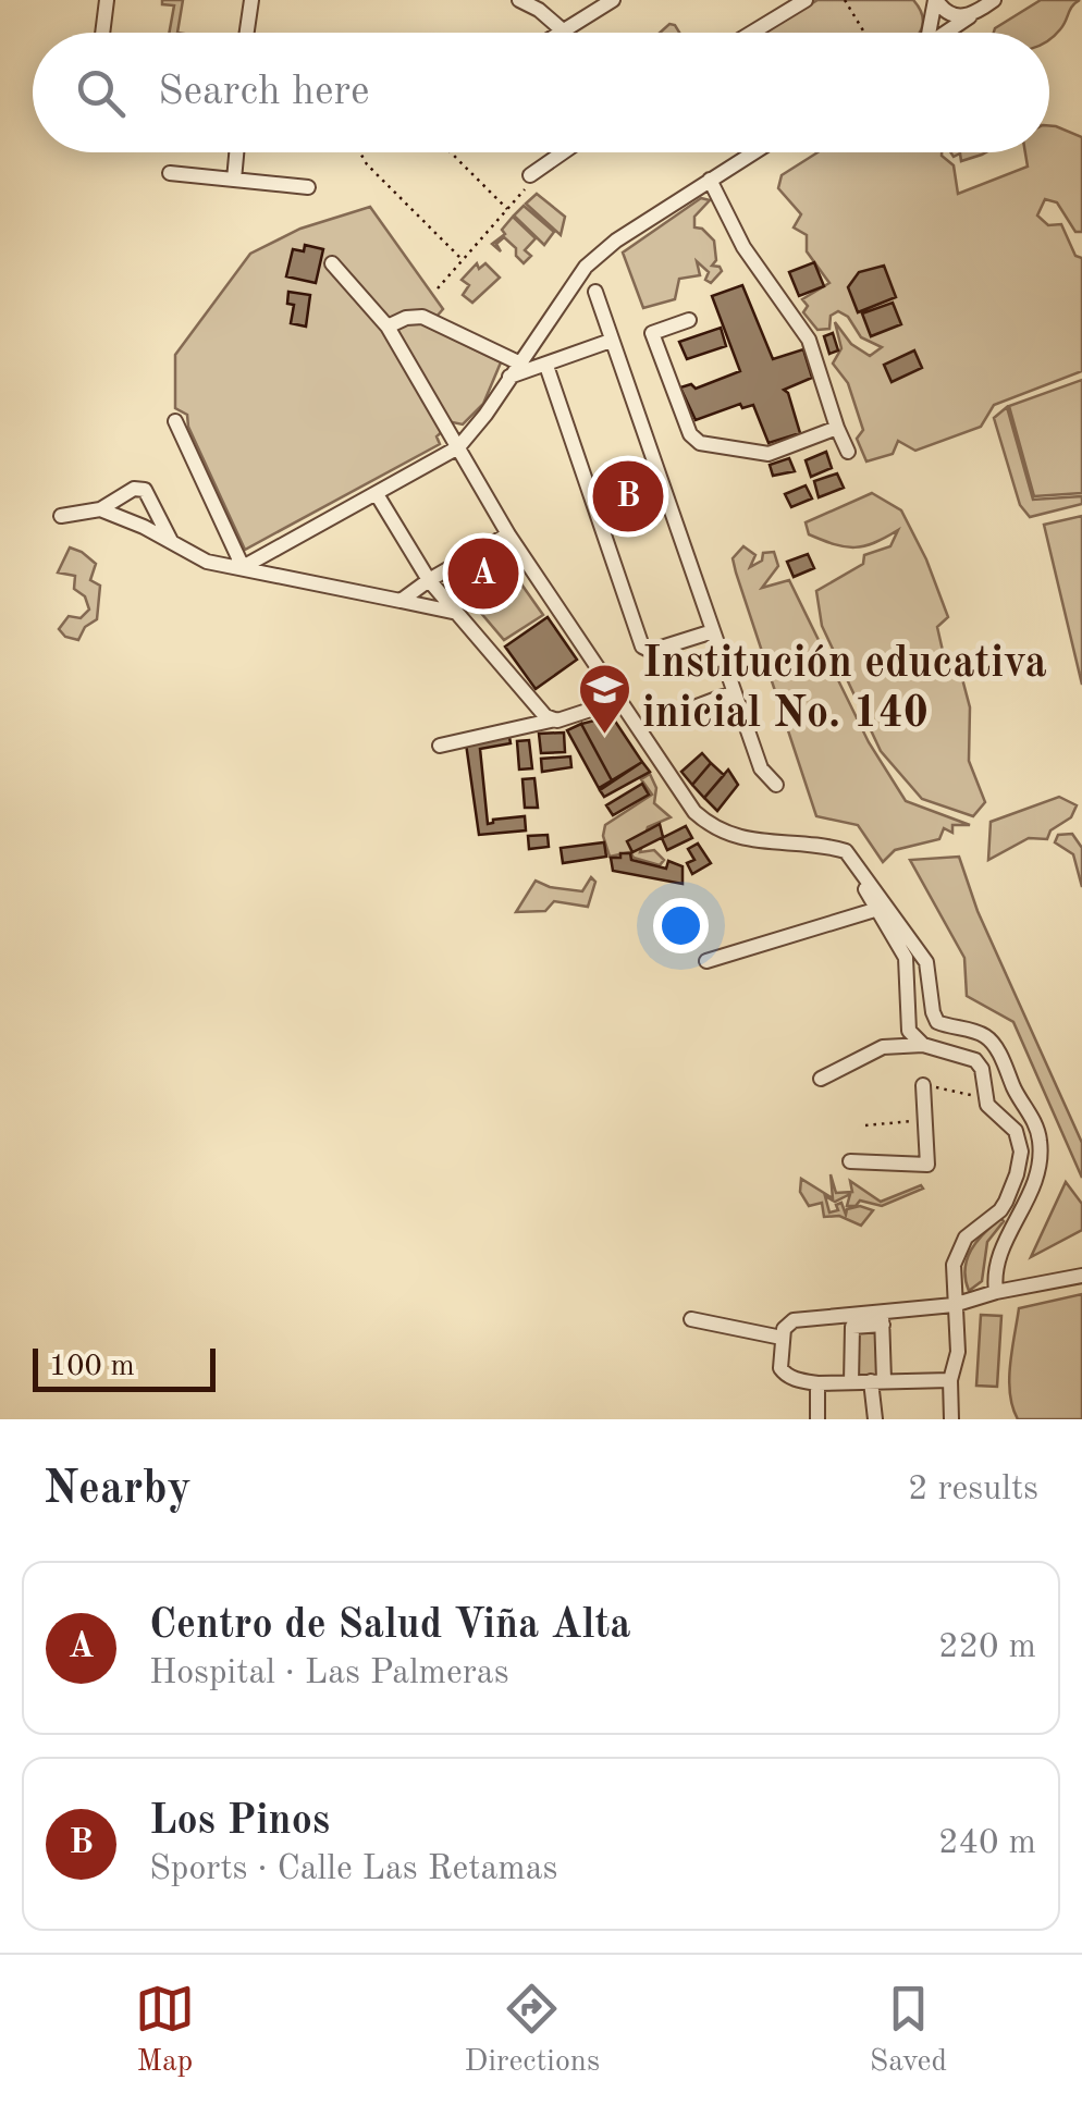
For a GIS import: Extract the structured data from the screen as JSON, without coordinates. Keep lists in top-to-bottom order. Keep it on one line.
{"places":{"school or university":["Institución educativa inicial No. 140"]},"scale_bar":"100 m","page":{"search":"Search here","pins":["B","A"],"scale":"100 m","heading":["Nearby","2 results"],"list":[{"mark":"A","name":"Centro de Salud Viña Alta","note":"Hospital · Las Palmeras","value":"220 m"},{"mark":"B","name":"Los Pinos","note":"Sports · Calle Las Retamas","value":"240 m"}],"nav":["Map","Directions","Saved"]}}
